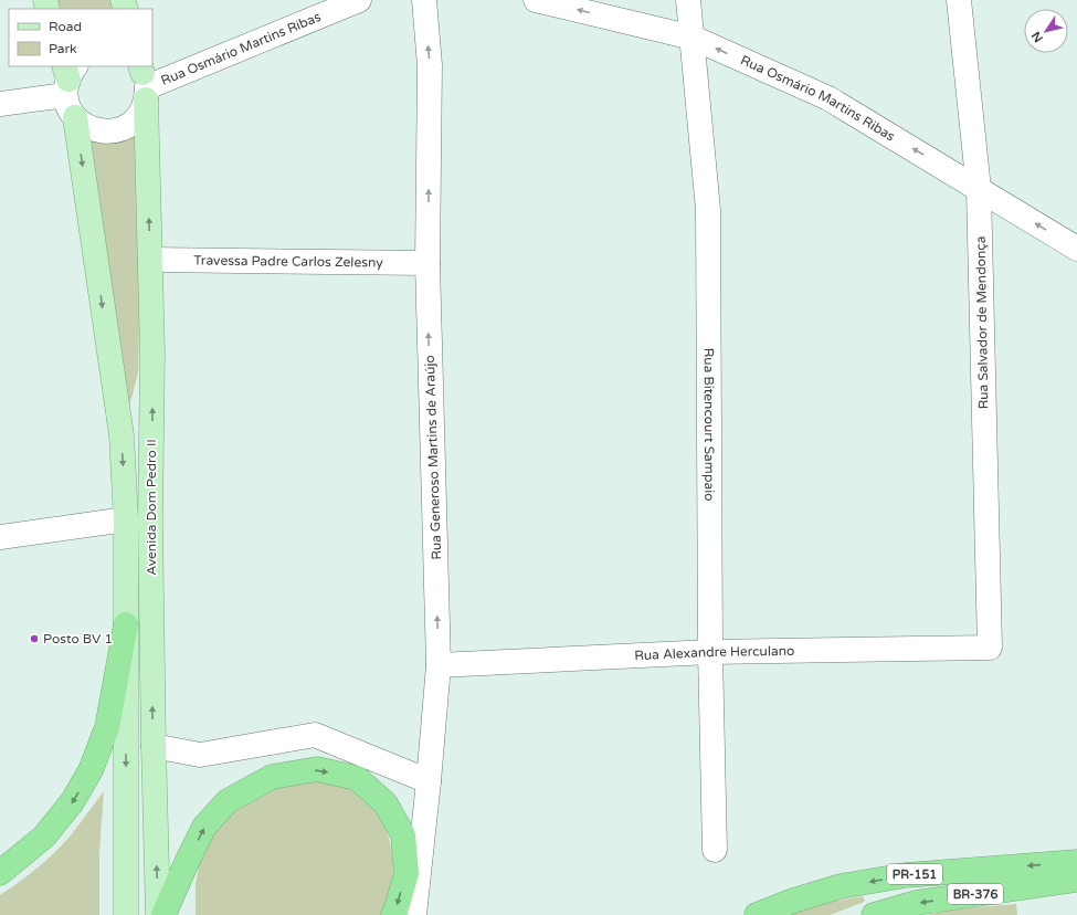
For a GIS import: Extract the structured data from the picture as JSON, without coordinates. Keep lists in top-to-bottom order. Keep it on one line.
{"streets":{"highway":["PR-151","BR-376"],"main road":["Avenida Dom Pedro II"],"street":["Rua Osmário Martins Ribas","Travessa Padre Carlos Zelesny","Rua Salvador de Mendonça","Rua Bitencourt Sampaio","Rua Generoso Martins de Araújo","Rua Alexandre Herculano"]},"crossings":[["Rua Osmário Martins Ribas","Rua Salvador de Mendonça"],["Rua Osmário Martins Ribas","Rua Bitencourt Sampaio"],["Rua Osmário Martins Ribas","Avenida Dom Pedro II"],["Travessa Padre Carlos Zelesny","Rua Generoso Martins de Araújo"],["Travessa Padre Carlos Zelesny","Avenida Dom Pedro II"],["Rua Salvador de Mendonça","Rua Alexandre Herculano"],["Rua Bitencourt Sampaio","Rua Alexandre Herculano"],["Rua Generoso Martins de Araújo","Rua Alexandre Herculano"]],"one_way":["Rua Osmário Martins Ribas","Rua Generoso Martins de Araújo"],"places":["Posto BV 1"],"legend":["Road","Park"],"north":"bottom left"}
